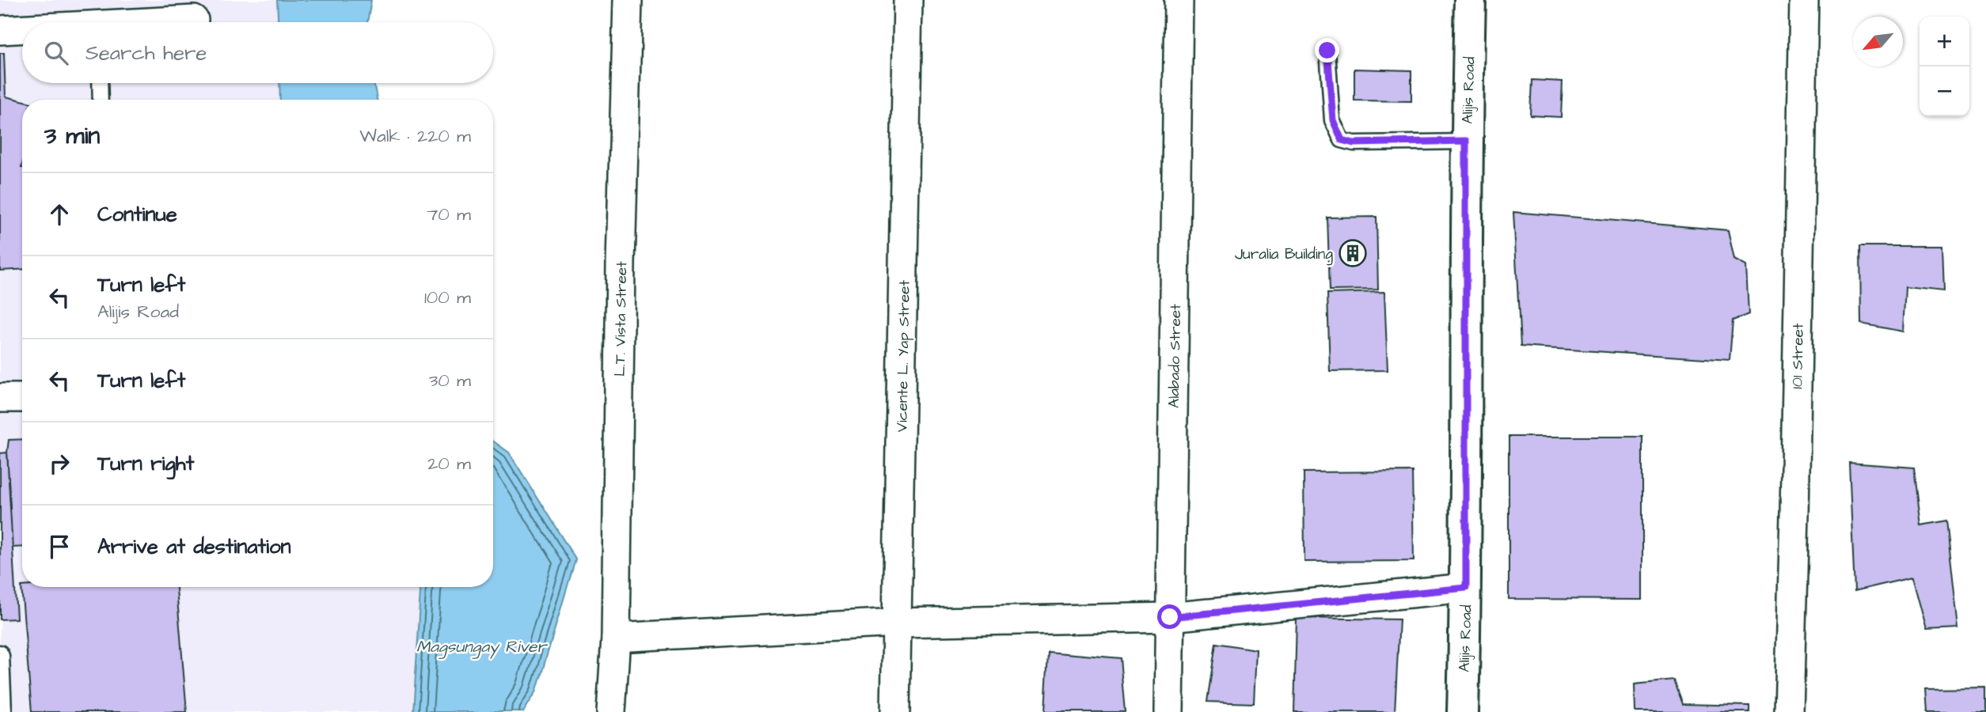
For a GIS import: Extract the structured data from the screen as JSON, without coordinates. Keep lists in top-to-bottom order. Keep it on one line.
{"streets":{"main road":["Alijis Road"],"street":["L.T. Vista Street","Vicente L. Yap Street","Alabado Street","101 Street"]},"water":["Magsungay River"],"places":{"building":["Juralia Building"]},"north":"bottom left","page":{"map_buttons":["+","−"],"search":"Search here","heading":["3 min","Walk · 220 m"],"list":[["Continue","70 m"],["Turn left","Alijis Road","100 m"],["Turn left","30 m"],["Turn right","20 m"],"Arrive at destination"]}}
